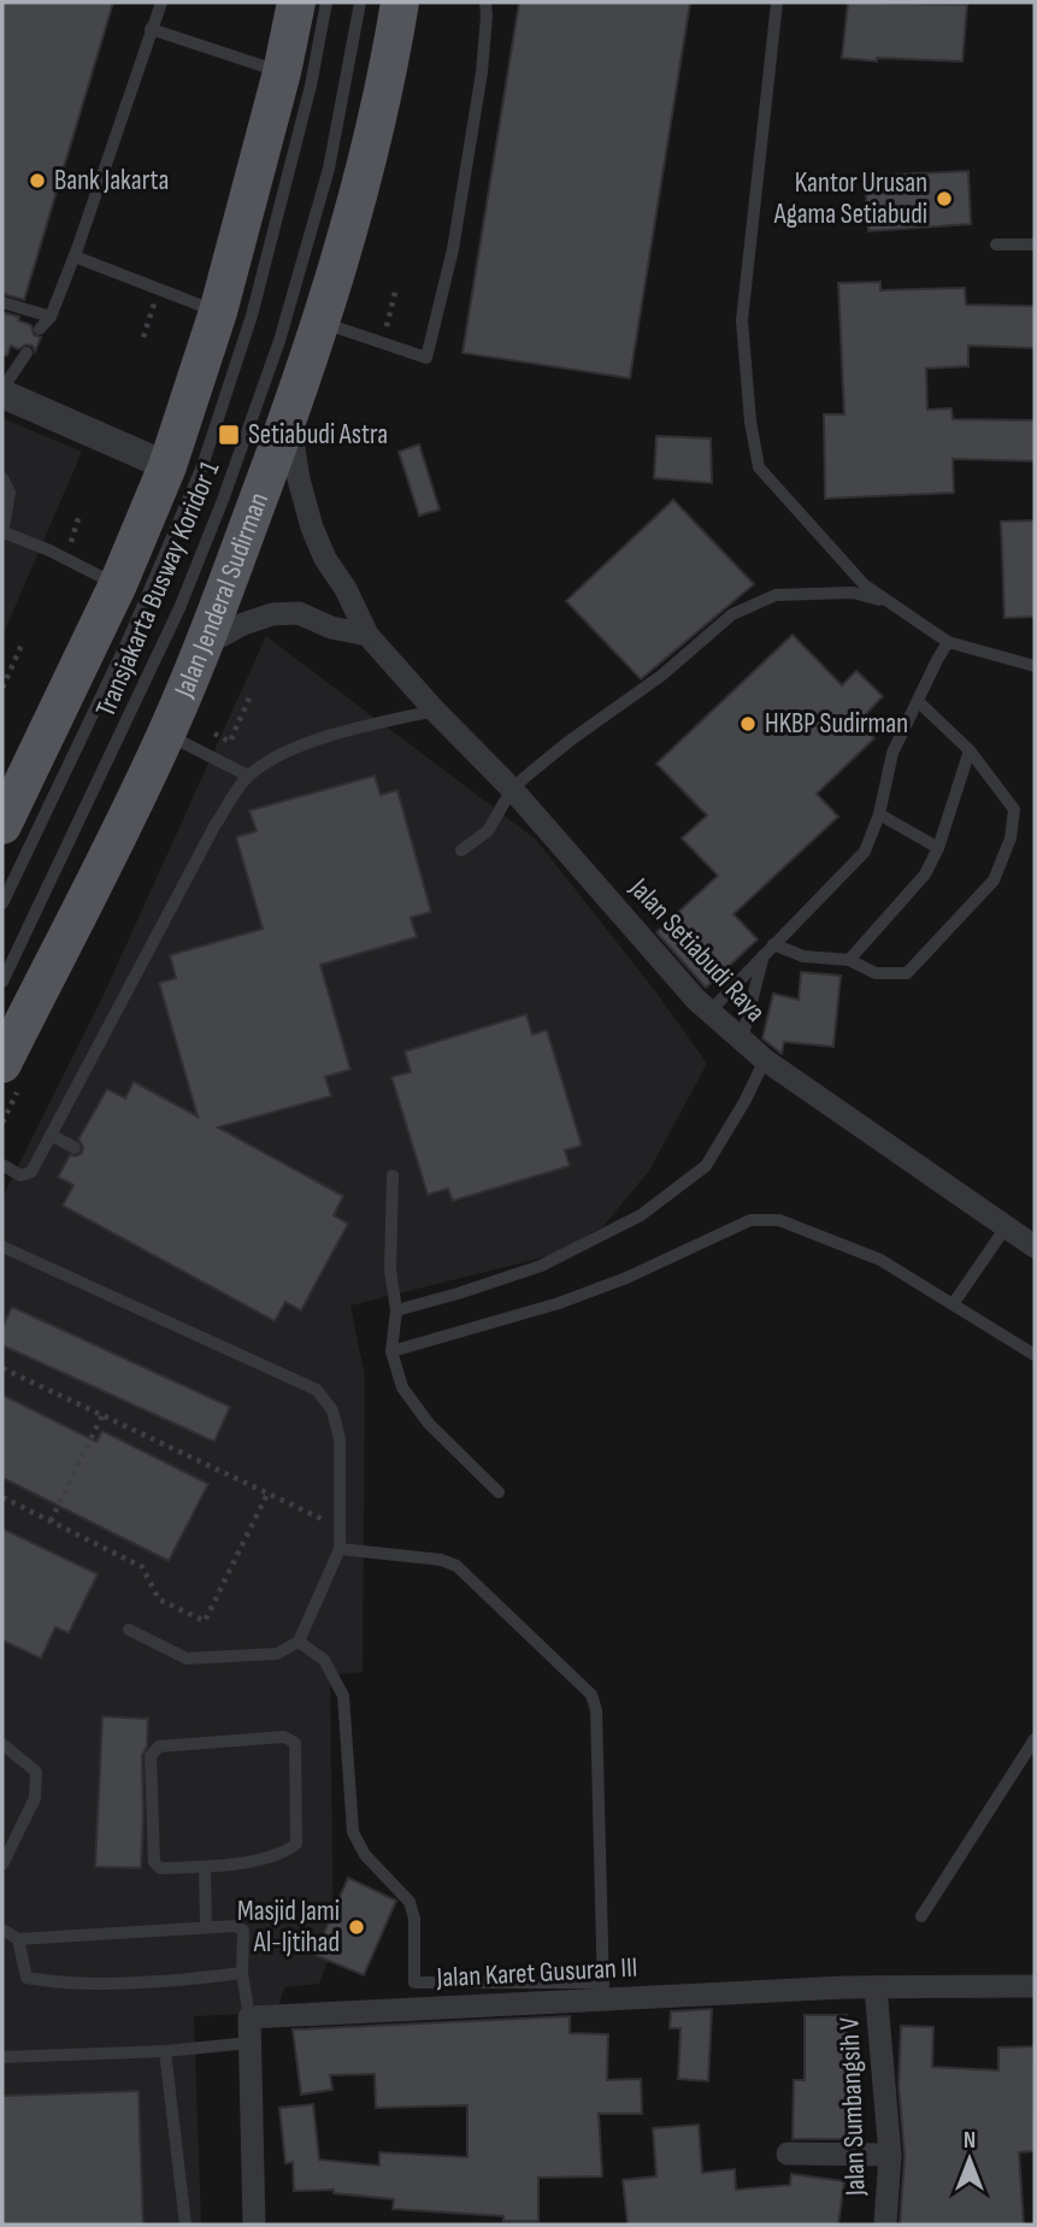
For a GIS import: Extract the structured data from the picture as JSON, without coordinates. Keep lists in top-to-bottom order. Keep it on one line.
{"streets":{"main road":["Jalan Jenderal Sudirman"],"street":["Jalan Setiabudi Raya","Jalan Karet Gusuran III","Jalan Sumbangsih V"],"lane":["Transjakarta Busway Koridor 1"]},"crossings":[["Jalan Jenderal Sudirman","Jalan Setiabudi Raya"],["Jalan Karet Gusuran III","Jalan Sumbangsih V"]],"places":{"other":["Bank Jakarta","Kantor Urusan Agama Setiabudi","HKBP Sudirman","Masjid Jami Al-Ijtihad"],"transit":["Setiabudi Astra"]},"north":"top"}
